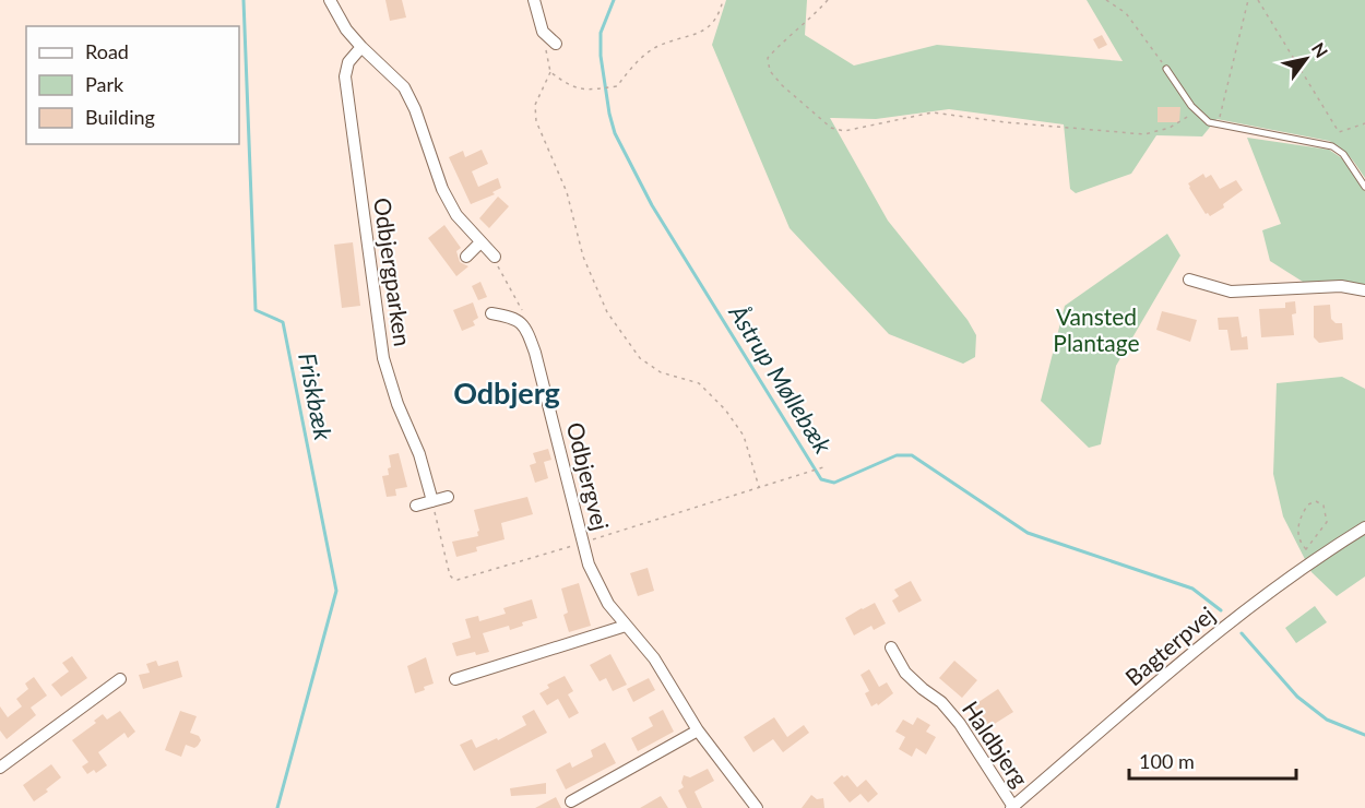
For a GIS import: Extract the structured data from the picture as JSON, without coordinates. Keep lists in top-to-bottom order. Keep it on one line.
{"streets":{"street":["Odbjergparken","Odbjergvej","Bagterpvej","Haldbjerg"]},"crossings":[["Bagterpvej","Haldbjerg"]],"districts":["Odbjerg"],"water":["Åstrup Møllebæk","Friskbæk"],"parks":["Vansted Plantage"],"legend":["Road","Park","Building"],"scale_bar":"100 m","north":"top right"}
